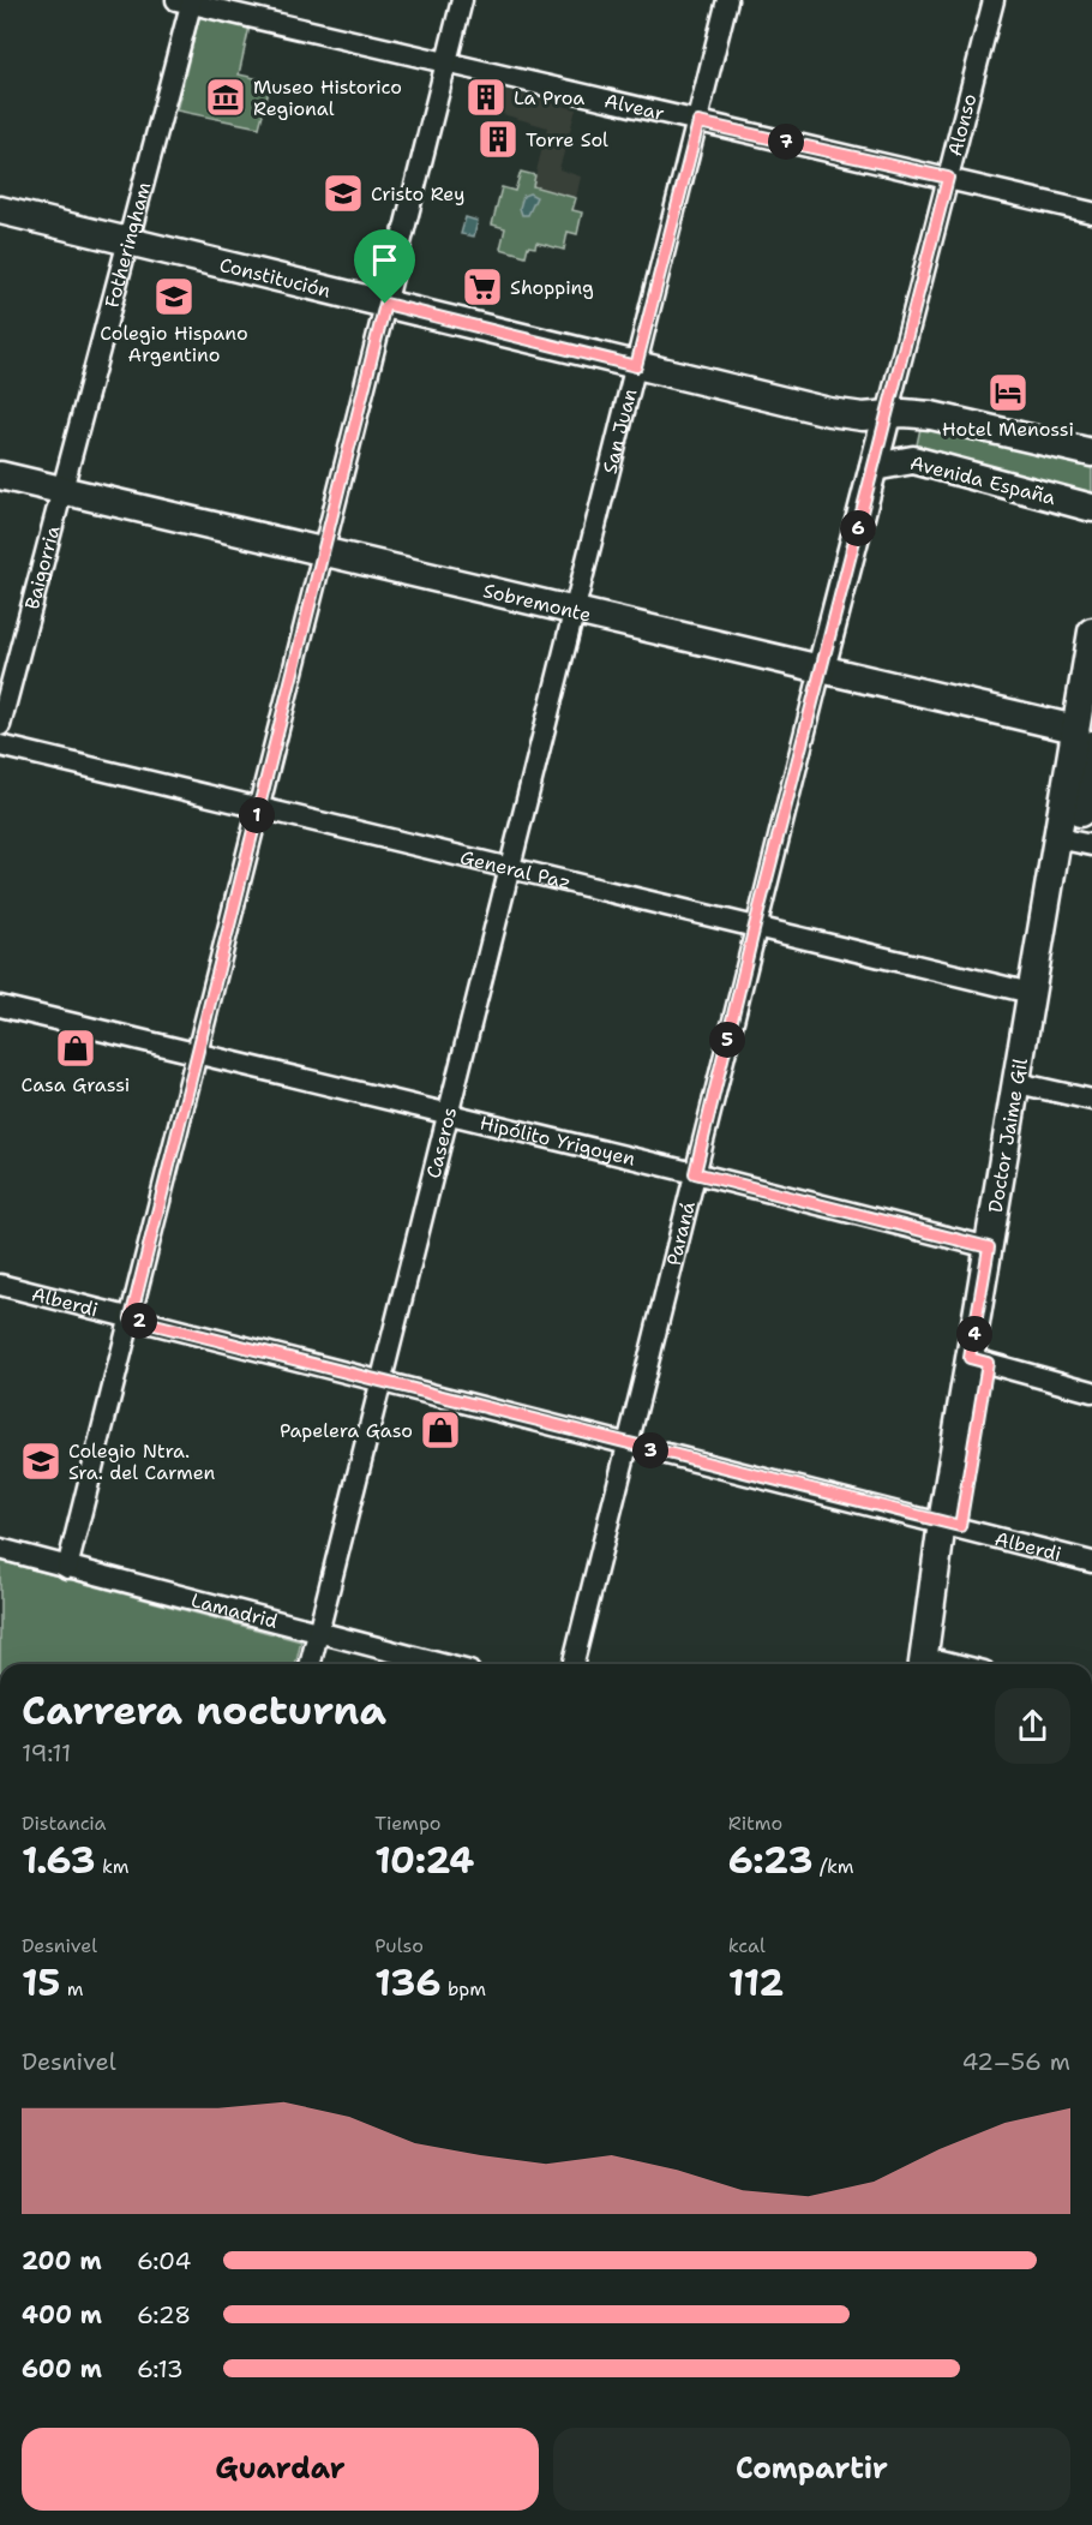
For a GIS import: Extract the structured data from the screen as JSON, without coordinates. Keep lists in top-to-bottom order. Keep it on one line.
{"streets":{"main road":["Alonso","Constitución","Avenida España","Sobremonte","Doctor Jaime Gil"],"street":["Alvear","Fotheringham","San Juan","Baigorria","General Paz","Hipólito Yrigoyen","Caseros","Paraná","Alberdi","Lamadrid"]},"crossings":[["Alvear","Alonso"],["Alvear","Fotheringham"],["Alvear","San Juan"],["Alonso","Constitución"],["Alonso","Avenida España"],["Alonso","Sobremonte"],["Alonso","Paraná"],["Fotheringham","Constitución"],["Fotheringham","Baigorria"],["Fotheringham","Sobremonte"],["Constitución","San Juan"],["San Juan","Sobremonte"],["San Juan","Caseros"],["Baigorria","Sobremonte"],["Sobremonte","Caseros"],["Sobremonte","Paraná"],["General Paz","Doctor Jaime Gil"],["General Paz","Caseros"],["General Paz","Paraná"],["Doctor Jaime Gil","Hipólito Yrigoyen"],["Doctor Jaime Gil","Alberdi"],["Hipólito Yrigoyen","Caseros"],["Hipólito Yrigoyen","Paraná"],["Caseros","Alberdi"],["Caseros","Lamadrid"],["Paraná","Alberdi"]],"places":{"museum":["Museo Historico Regional"],"building":["La Proa","Torre Sol"],"school or university":["Cristo Rey","Colegio Hispano Argentino","Colegio Ntra. Sra. del Carmen"],"supermarket":["Shopping"],"hotel":["Hotel Menossi"],"shop":["Casa Grassi","Papelera Gaso"]},"page":{"pins":["7","6","1","5","2","4","3"],"heading":["Carrera nocturna","19:11"],"stats":[["Distancia","1.63 km"],["Tiempo","10:24"],["Ritmo","6:23 /km"],["Desnivel","15 m"],["Pulso","136 bpm"],["kcal","112"]],"chart":["Desnivel","42–56 m"],"list":[{"name":"200 m","note":"6:04"},{"name":"400 m","note":"6:28"},{"name":"600 m","note":"6:13"}],"buttons":["Guardar","Compartir"]}}
